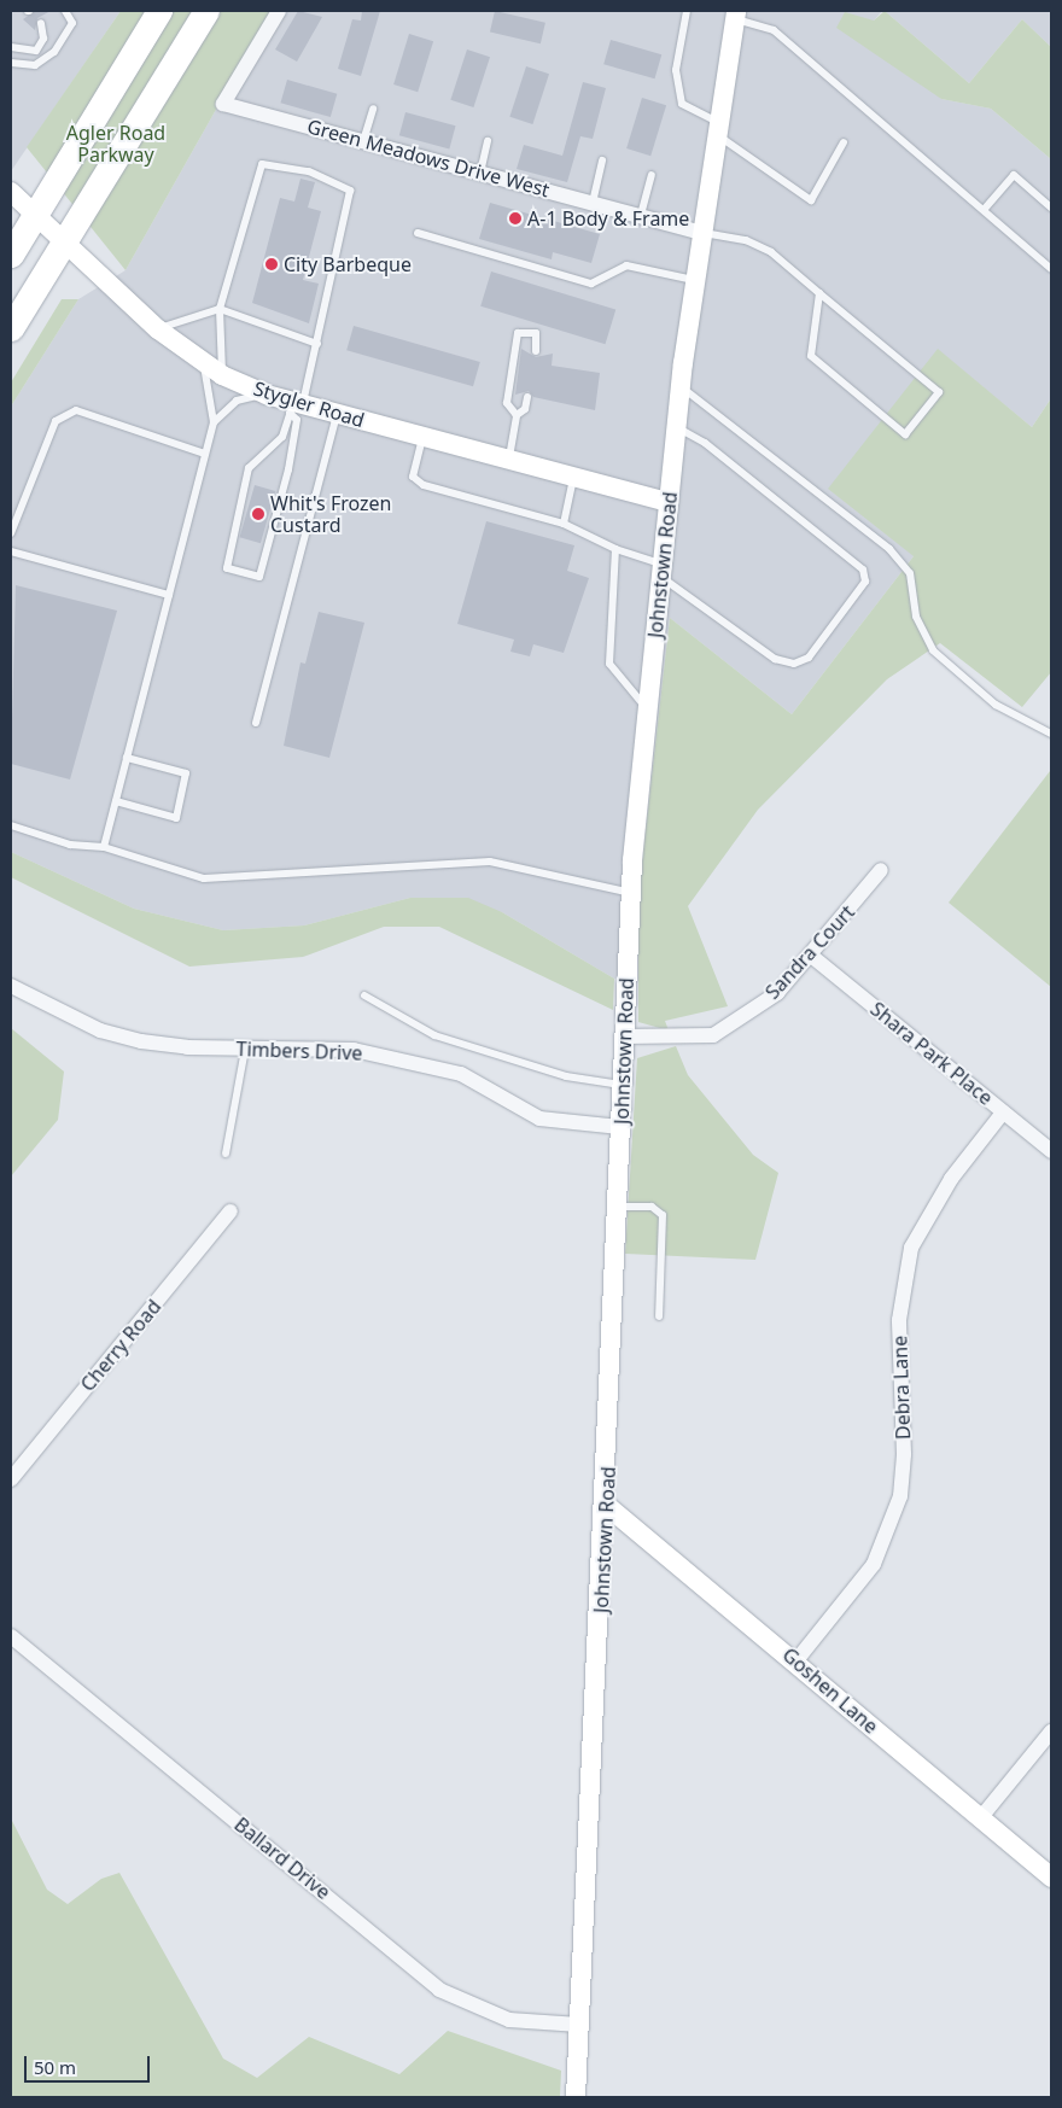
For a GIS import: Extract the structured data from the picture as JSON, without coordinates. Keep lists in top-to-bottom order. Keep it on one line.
{"streets":{"main road":["Stygler Road","Johnstown Road","Goshen Lane"],"street":["Green Meadows Drive West","Sandra Court","Timbers Drive","Shara Park Place","Cherry Road","Debra Lane","Ballard Drive"]},"crossings":[["Green Meadows Drive West","Johnstown Road"],["Stygler Road","Johnstown Road"],["Johnstown Road","Sandra Court"],["Johnstown Road","Timbers Drive"],["Johnstown Road","Goshen Lane"],["Johnstown Road","Ballard Drive"],["Sandra Court","Shara Park Place"],["Shara Park Place","Debra Lane"],["Debra Lane","Goshen Lane"]],"parks":["Agler Road Parkway"],"places":["A-1 Body & Frame","City Barbeque","Whit's Frozen Custard"],"scale_bar":"50 m"}
